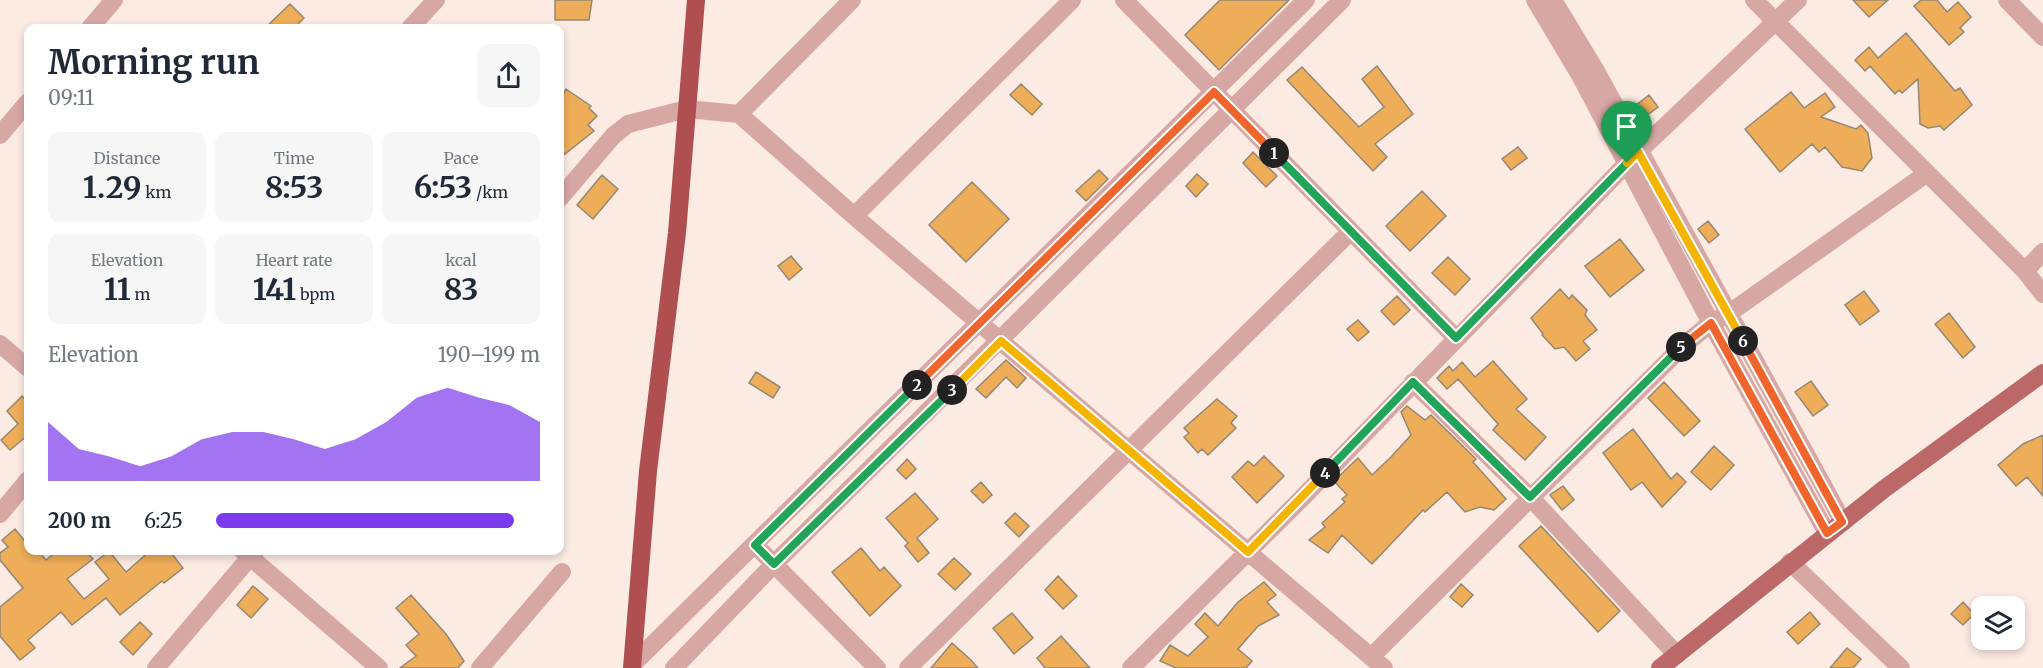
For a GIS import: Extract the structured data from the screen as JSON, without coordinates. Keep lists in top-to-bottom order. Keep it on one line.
{"page":{"heading":["Morning run","09:11"],"stats":[["Distance","1.29 km"],["Time","8:53"],["Pace","6:53 /km"],["Elevation","11 m"],["Heart rate","141 bpm"],["kcal","83"]],"pins":["1","6","5","2","3","4"],"chart":["Elevation","190–199 m"],"list":[{"name":"200 m","note":"6:25"}]}}
